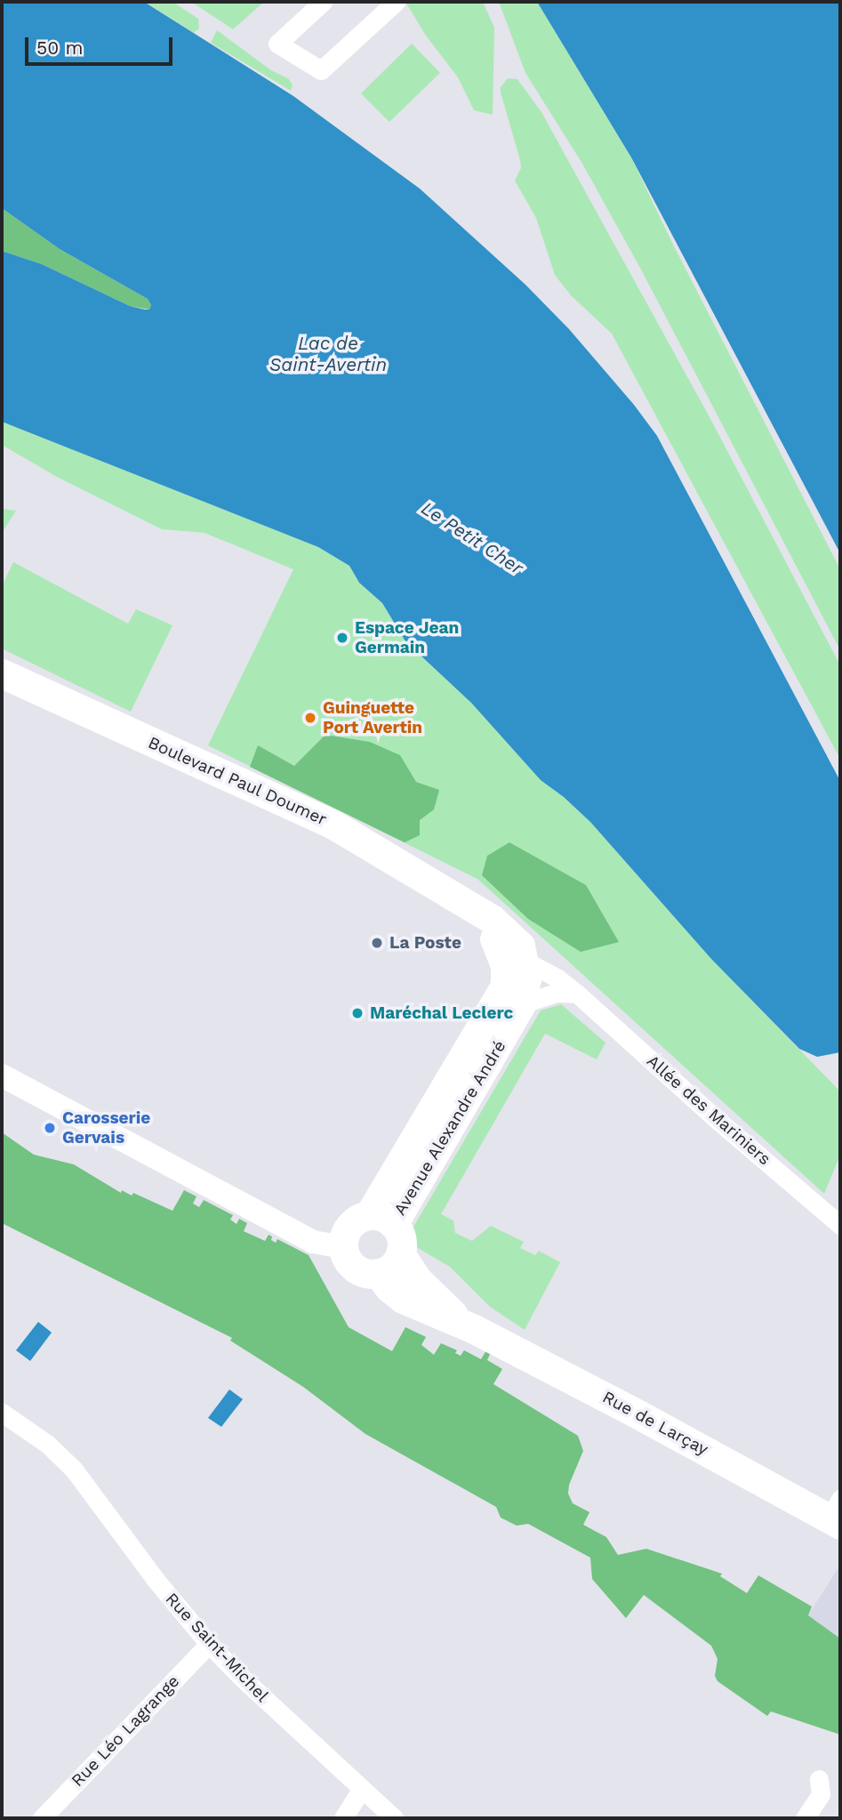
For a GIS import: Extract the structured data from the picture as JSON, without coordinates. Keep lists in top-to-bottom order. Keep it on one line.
{"streets":{"main road":["Boulevard Paul Doumer","Avenue Alexandre André","Rue de Larçay"],"street":["Allée des Mariniers","Rue Saint-Michel","Rue Léo Lagrange"]},"crossings":[["Boulevard Paul Doumer","Avenue Alexandre André"],["Allée des Mariniers","Avenue Alexandre André"],["Rue Saint-Michel","Rue Léo Lagrange"]],"water":["Lac de Saint-Avertin","Le Petit Cher"],"places":["Espace Jean Germain","Guinguette Port Avertin","La Poste","Maréchal Leclerc","Carosserie Gervais"],"scale_bar":"50 m"}
